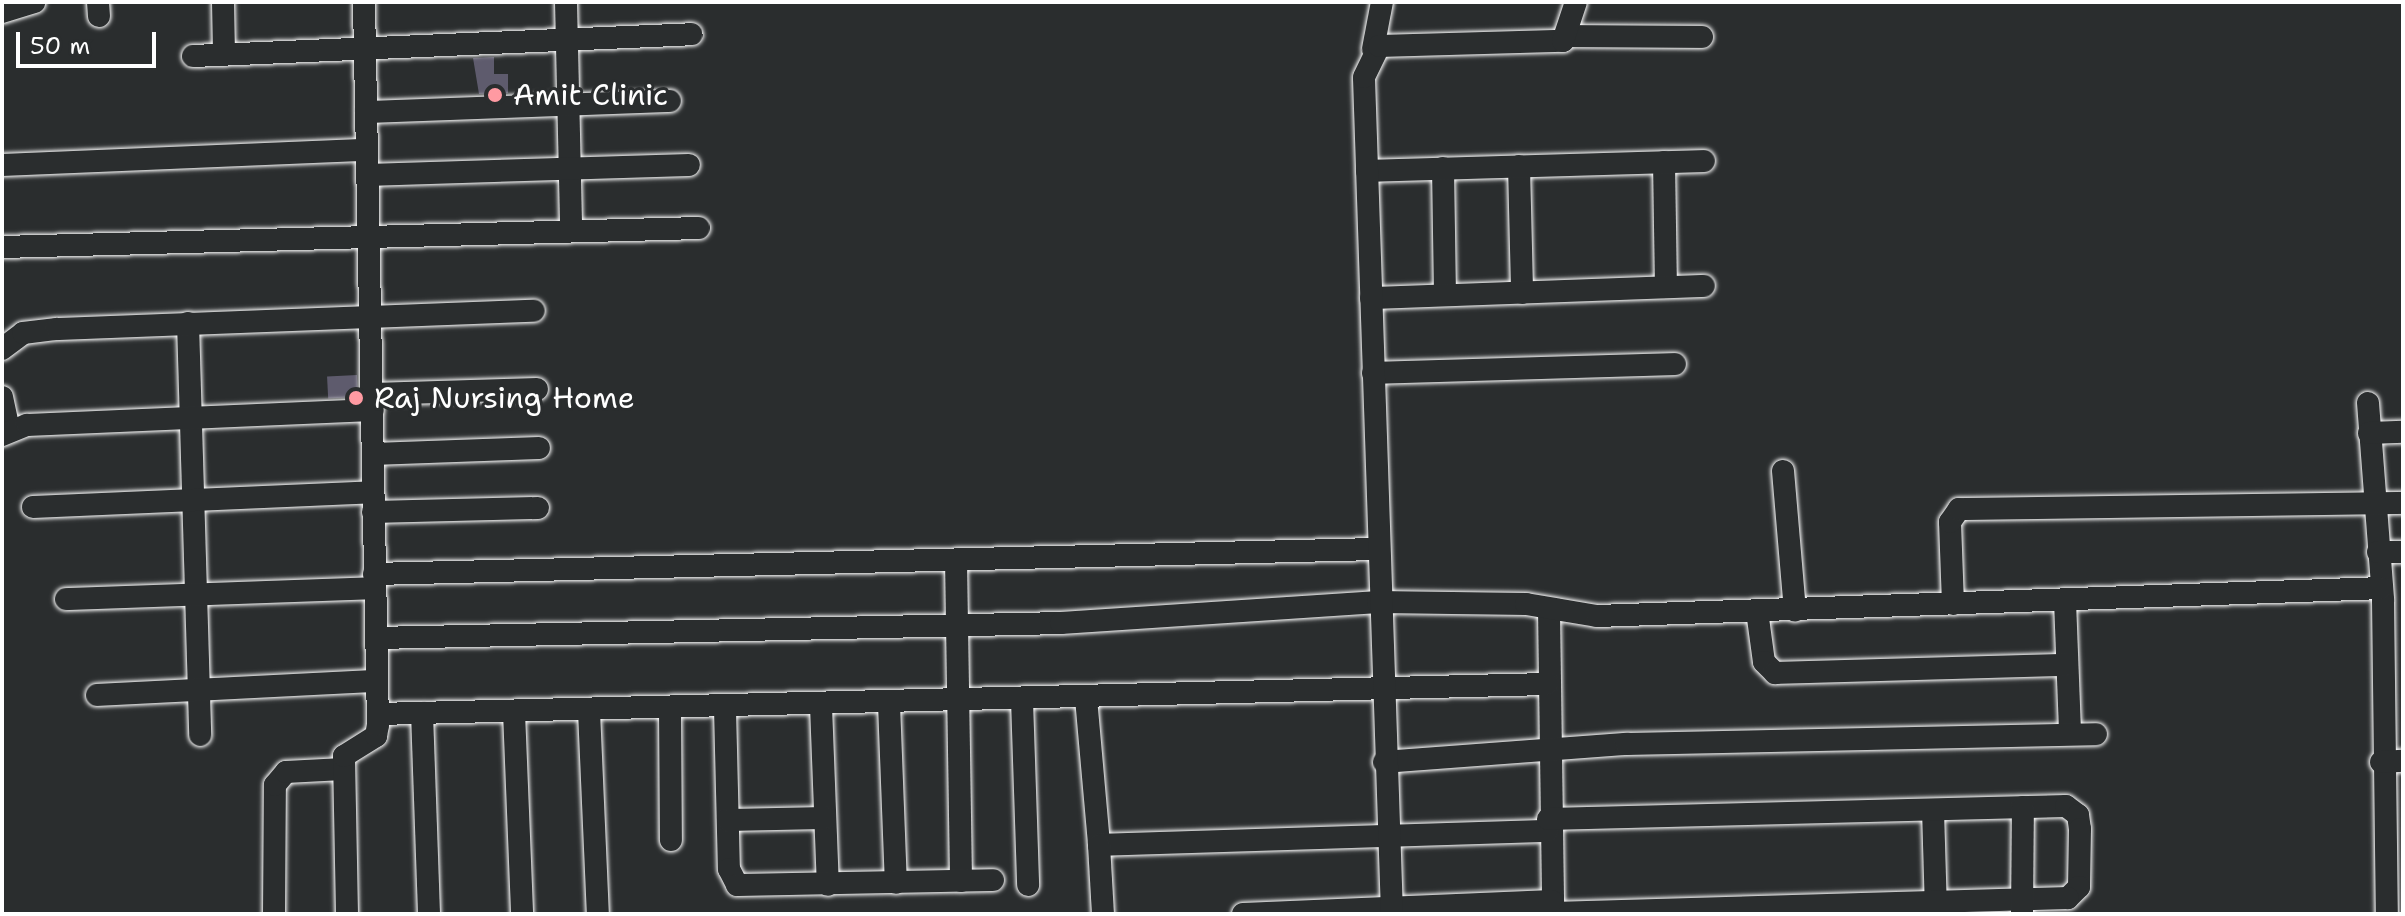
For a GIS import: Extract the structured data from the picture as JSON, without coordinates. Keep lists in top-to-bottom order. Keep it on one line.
{"places":["Amit Clinic","Raj Nursing Home"],"scale_bar":"50 m"}
